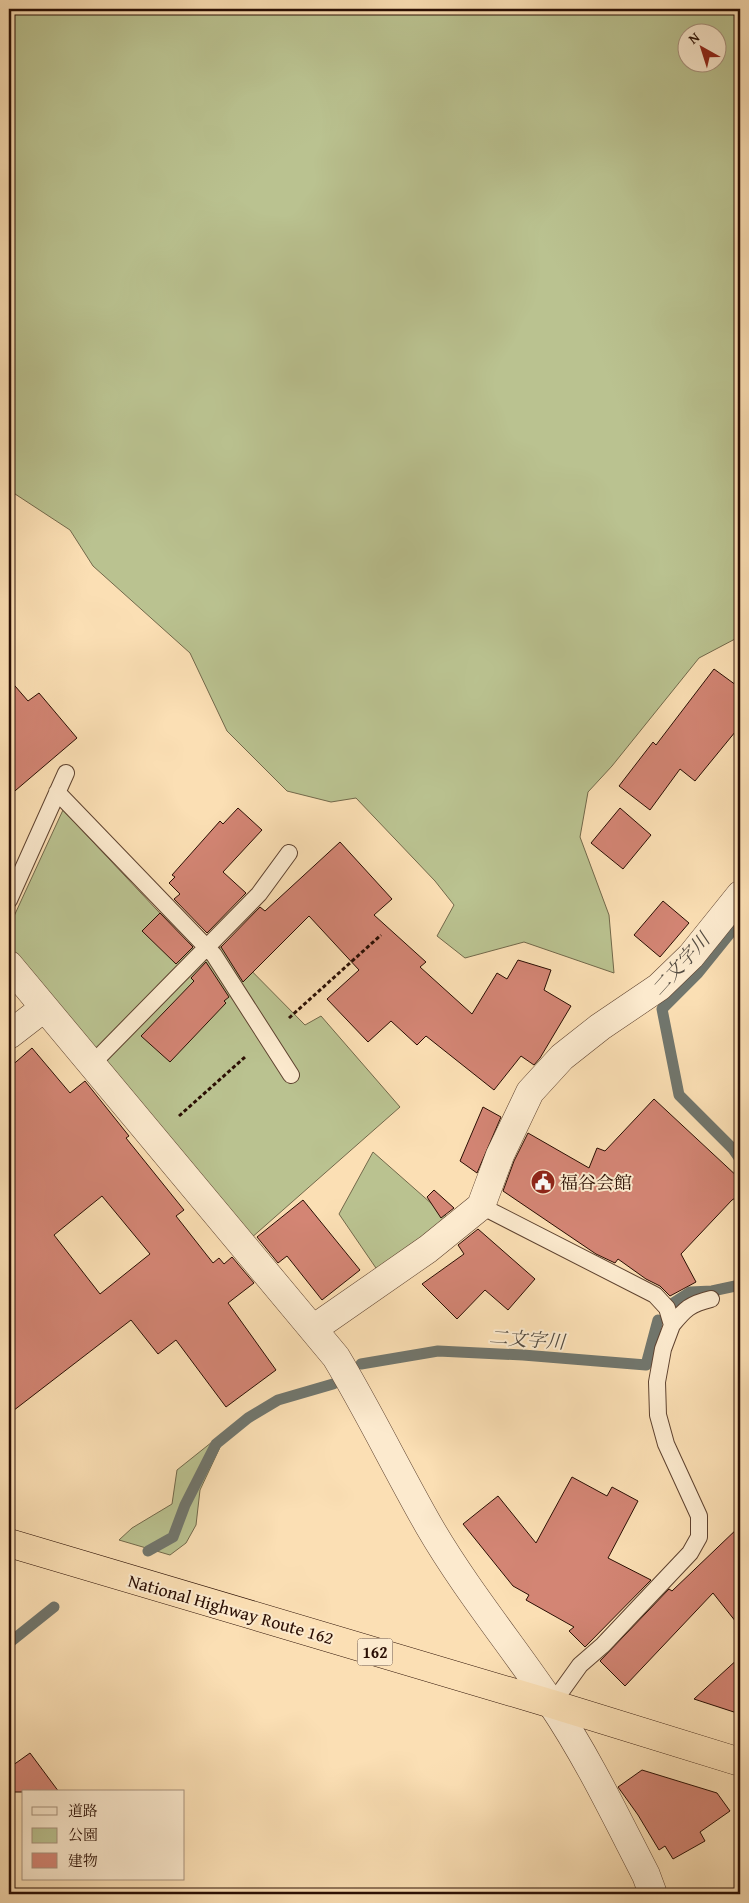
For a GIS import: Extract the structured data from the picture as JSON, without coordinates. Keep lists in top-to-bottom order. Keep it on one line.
{"streets":{"highway":["National Highway Route 162","162"]},"water":["二文字川"],"places":{"public building":["福谷会館"]},"legend":["道路","公園","建物"],"north":"top left"}
